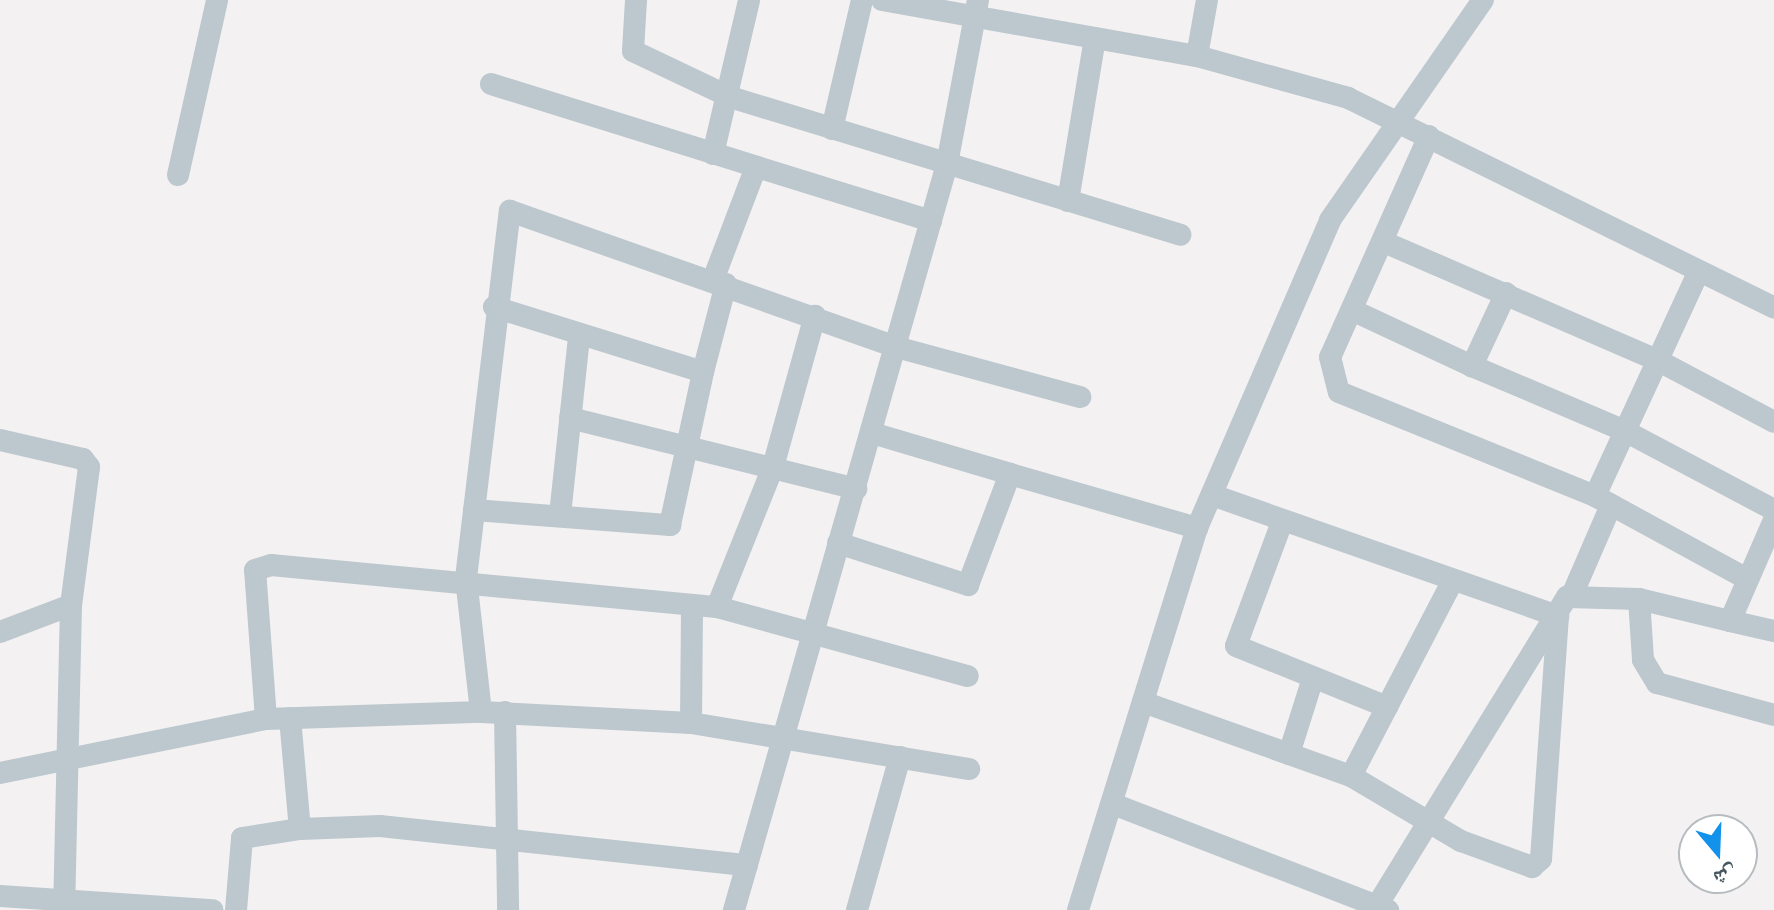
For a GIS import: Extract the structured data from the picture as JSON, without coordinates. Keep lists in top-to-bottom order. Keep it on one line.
{"north":"bottom"}
